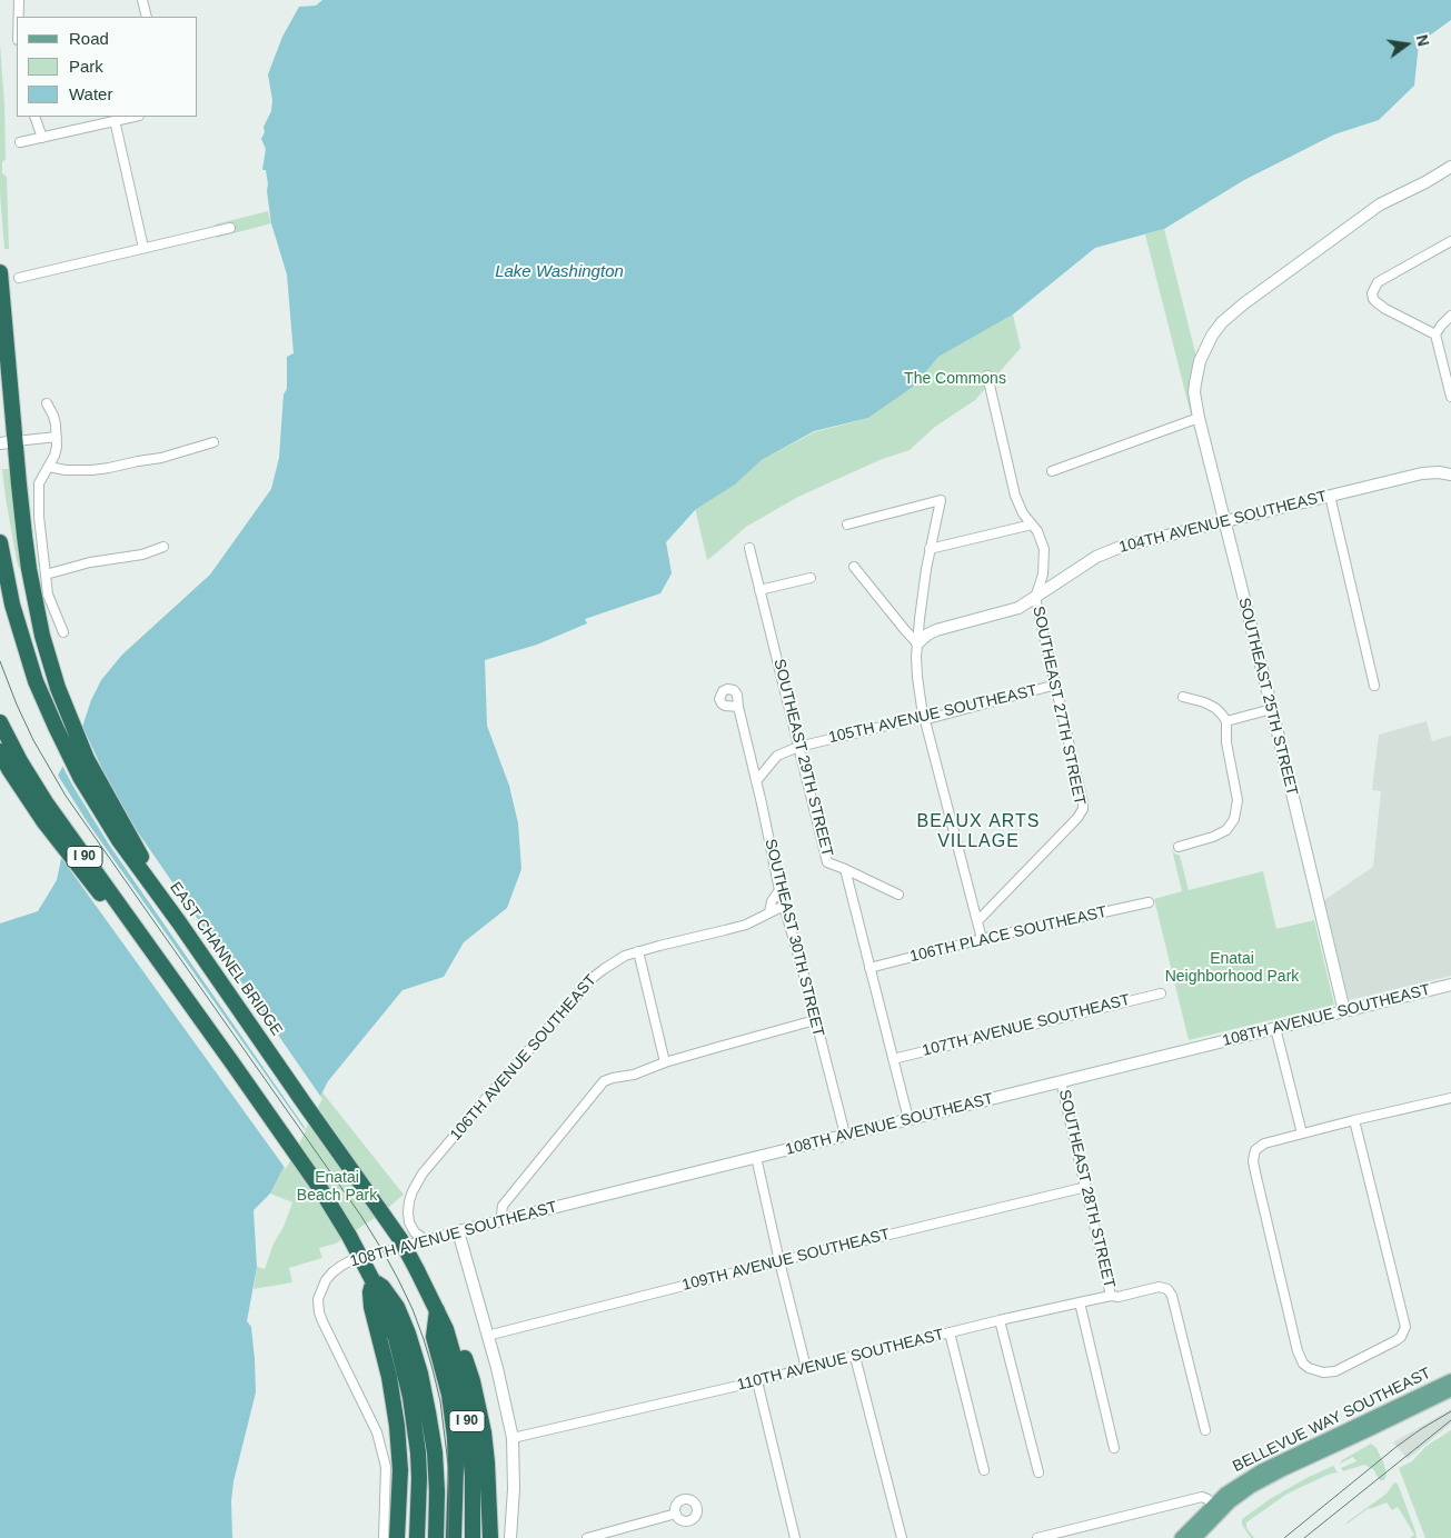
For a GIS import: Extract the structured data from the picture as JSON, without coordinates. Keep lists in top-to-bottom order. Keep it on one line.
{"streets":{"highway":["I 90","EAST CHANNEL BRIDGE"],"main road":["BELLEVUE WAY SOUTHEAST"],"street":["104TH AVENUE SOUTHEAST","SOUTHEAST 25TH STREET","SOUTHEAST 27TH STREET","105TH AVENUE SOUTHEAST","SOUTHEAST 29TH STREET","106TH PLACE SOUTHEAST","SOUTHEAST 30TH STREET","108TH AVENUE SOUTHEAST","107TH AVENUE SOUTHEAST","106TH AVENUE SOUTHEAST","SOUTHEAST 28TH STREET","109TH AVENUE SOUTHEAST","110TH AVENUE SOUTHEAST"]},"crossings":[["104TH AVENUE SOUTHEAST","SOUTHEAST 25TH STREET"],["104TH AVENUE SOUTHEAST","SOUTHEAST 27TH STREET"],["SOUTHEAST 25TH STREET","108TH AVENUE SOUTHEAST"],["SOUTHEAST 27TH STREET","105TH AVENUE SOUTHEAST"],["105TH AVENUE SOUTHEAST","SOUTHEAST 29TH STREET"],["105TH AVENUE SOUTHEAST","SOUTHEAST 30TH STREET"],["SOUTHEAST 29TH STREET","106TH PLACE SOUTHEAST"],["SOUTHEAST 29TH STREET","108TH AVENUE SOUTHEAST"],["SOUTHEAST 29TH STREET","107TH AVENUE SOUTHEAST"],["I 90","EAST CHANNEL BRIDGE"],["SOUTHEAST 30TH STREET","108TH AVENUE SOUTHEAST"],["SOUTHEAST 30TH STREET","106TH AVENUE SOUTHEAST"],["108TH AVENUE SOUTHEAST","106TH AVENUE SOUTHEAST"],["108TH AVENUE SOUTHEAST","SOUTHEAST 28TH STREET"],["SOUTHEAST 28TH STREET","109TH AVENUE SOUTHEAST"],["SOUTHEAST 28TH STREET","110TH AVENUE SOUTHEAST"]],"districts":["BEAUX ARTS VILLAGE"],"water":["Lake Washington"],"parks":["The Commons","Enatai Neighborhood Park","Enatai Beach Park"],"legend":["Road","Park","Water"],"north":"right"}
